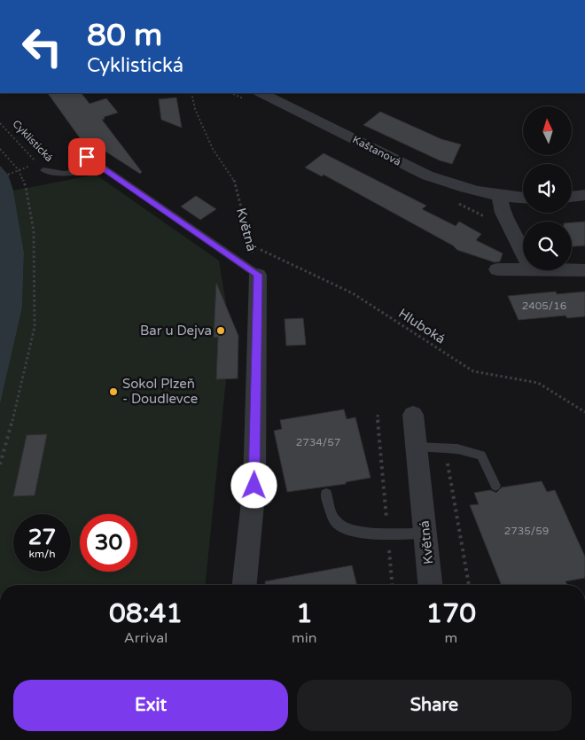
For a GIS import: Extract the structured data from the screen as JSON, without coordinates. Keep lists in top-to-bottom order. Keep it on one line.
{"streets":{"street":["Kaštanová","Květná"],"lane":["Cyklistická"],"path":["Hluboká"]},"crossings":[["Květná","Hluboká"]],"places":["Bar u Dejva","Sokol Plzeň - Doudlevce"],"house_numbers":["2405/16","2734/57","2735/59"],"north":"top","page":{"turn":["80 m","Cyklistická"],"speed":"27 km/h","limit":"30","eta":["08:41","Arrival","1","min","170","m"],"buttons":["Exit","Share"]}}
